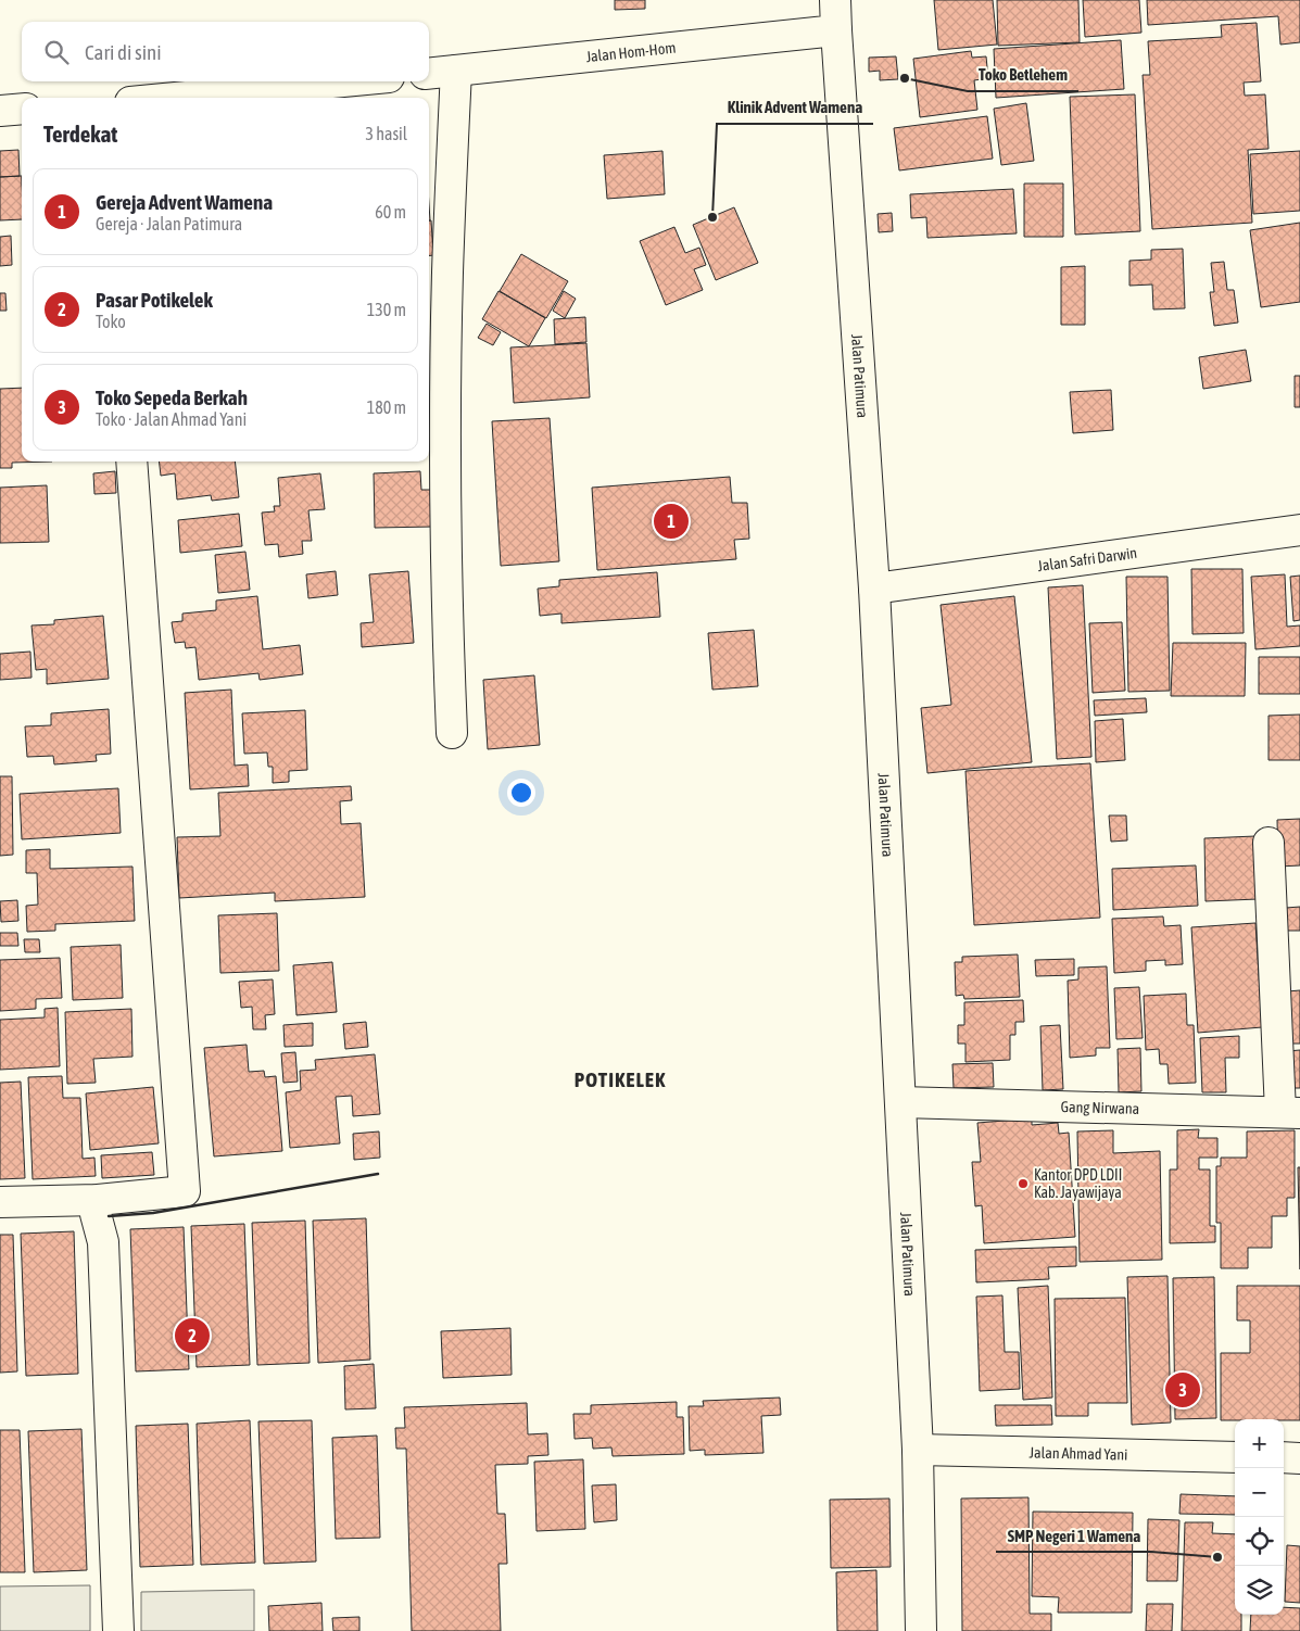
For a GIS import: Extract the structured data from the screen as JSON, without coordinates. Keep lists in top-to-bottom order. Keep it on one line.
{"streets":{"main road":["Jalan Hom-Hom","Jalan Patimura","Jalan Safri Darwin","Gang Nirwana","Jalan Ahmad Yani"]},"crossings":[["Jalan Hom-Hom","Jalan Patimura"],["Jalan Patimura","Jalan Safri Darwin"],["Jalan Patimura","Gang Nirwana"],["Jalan Patimura","Jalan Ahmad Yani"]],"districts":["POTIKELEK"],"places":["Toko Betlehem","Klinik Advent Wamena","Kantor DPD LDII Kab. Jayawijaya","SMP Negeri 1 Wamena"],"page":{"search":"Cari di sini","heading":["Terdekat","3 hasil"],"list":[{"mark":"1","name":"Gereja Advent Wamena","note":"Gereja · Jalan Patimura","value":"60 m"},{"mark":"2","name":"Pasar Potikelek","note":"Toko","value":"130 m"},{"mark":"3","name":"Toko Sepeda Berkah","note":"Toko · Jalan Ahmad Yani","value":"180 m"}],"pins":["1","2","3"],"map_buttons":["+","−"]}}
